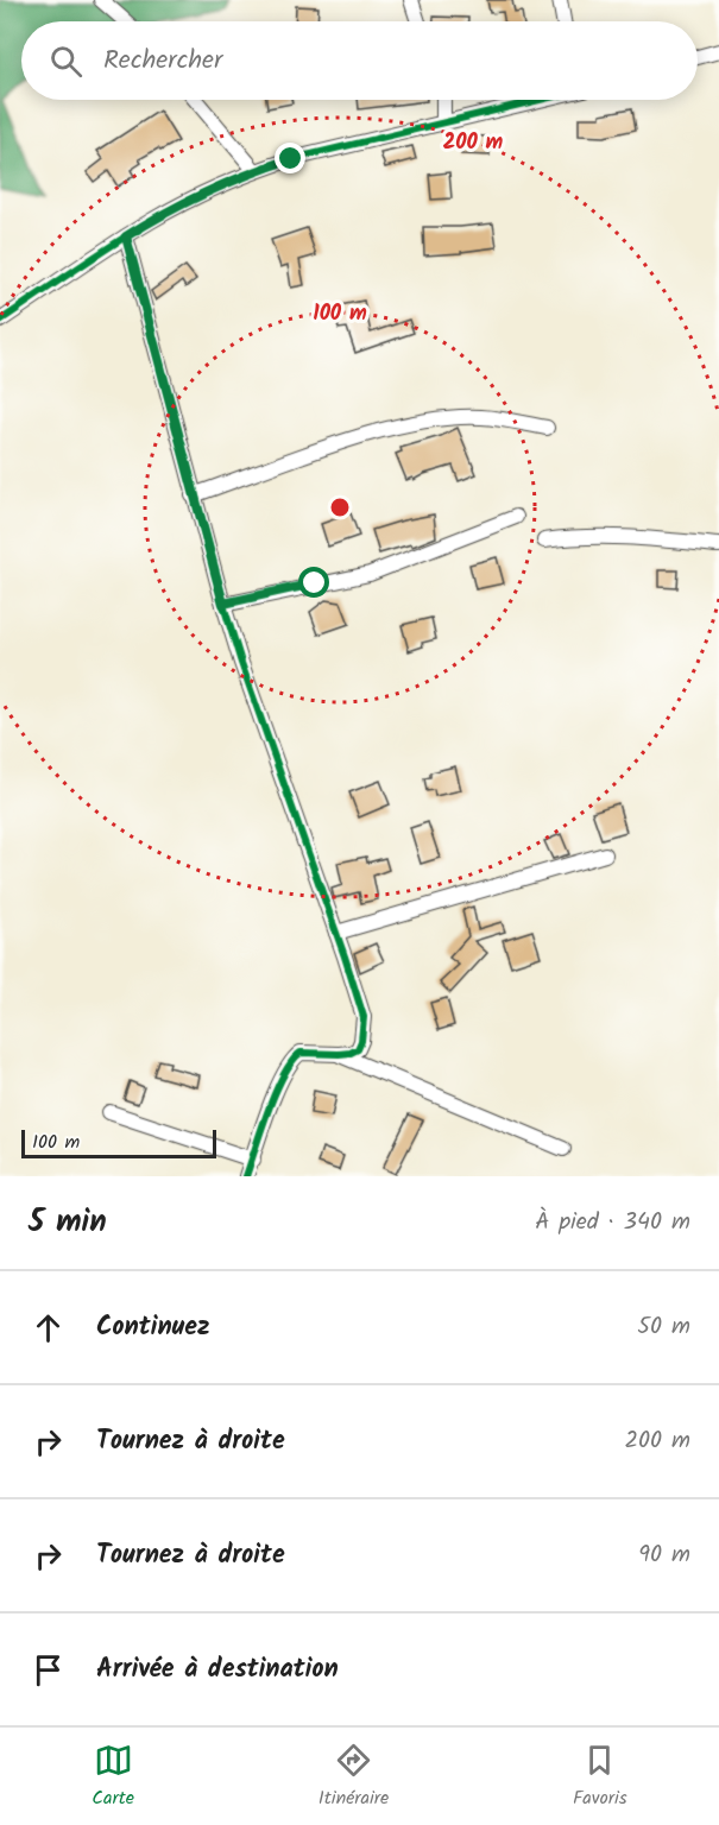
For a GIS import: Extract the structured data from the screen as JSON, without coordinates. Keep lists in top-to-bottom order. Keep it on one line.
{"scale_bar":"100 m","page":{"search":"Rechercher","scale":"100 m","heading":["5 min","À pied · 340 m"],"list":[["Continuez","50 m"],["Tournez à droite","200 m"],["Tournez à droite","90 m"],"Arrivée à destination"],"nav":["Carte","Itinéraire","Favoris"]},"rings":["200 m","100 m"]}
